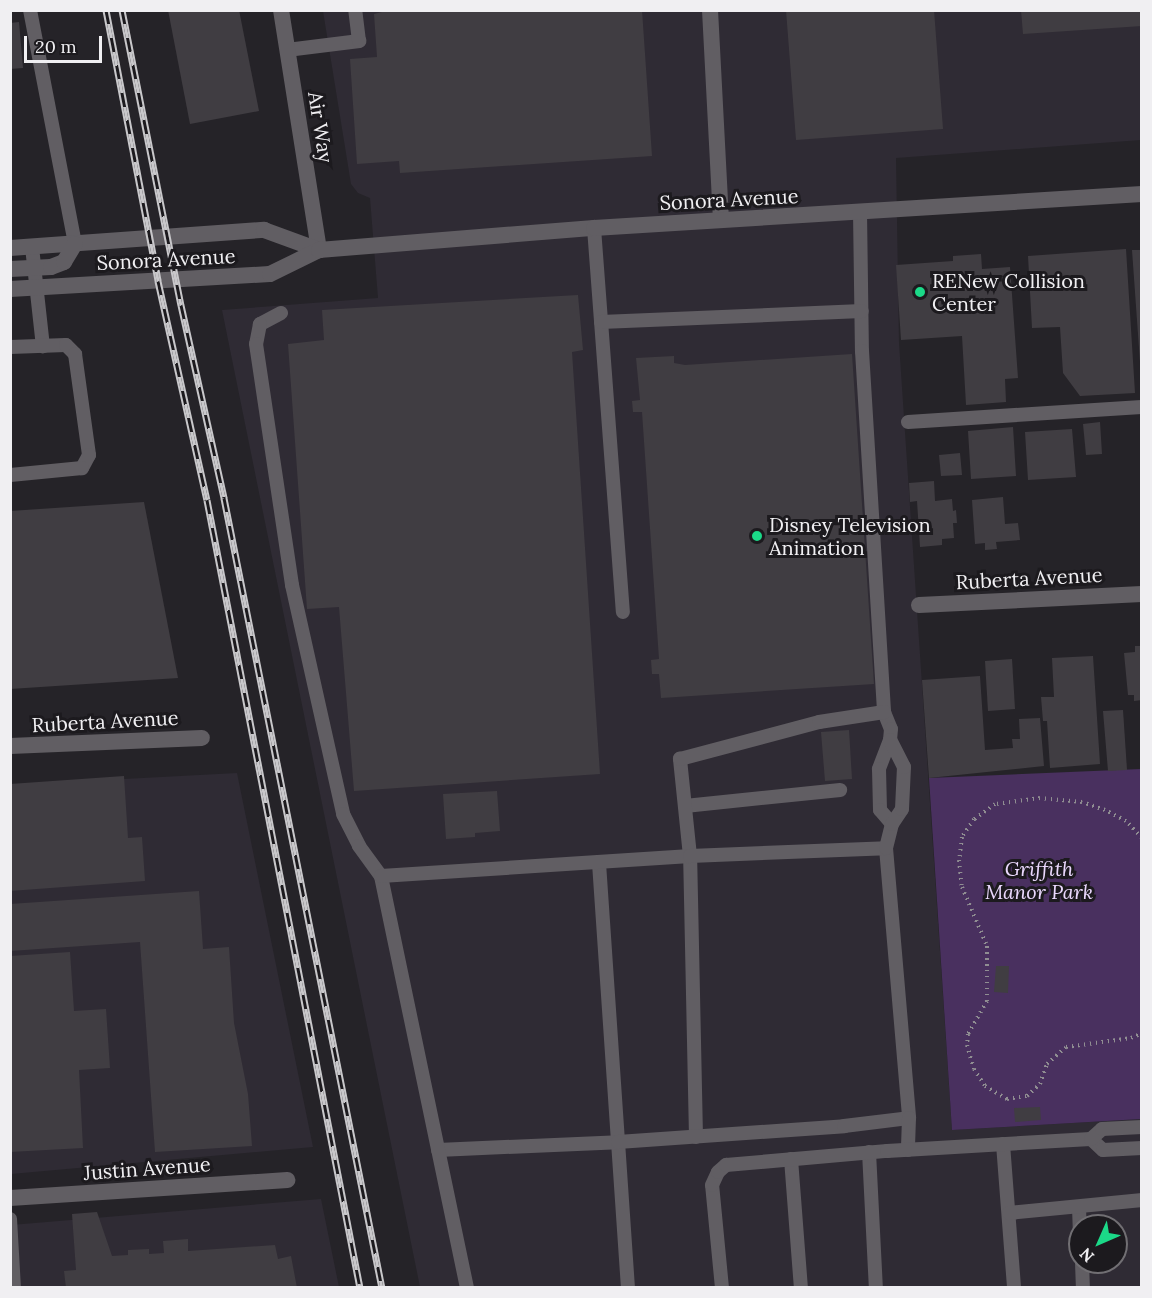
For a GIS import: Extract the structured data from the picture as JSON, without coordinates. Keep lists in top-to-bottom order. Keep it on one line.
{"streets":{"main road":["Air Way","Sonora Avenue","Ruberta Avenue","Justin Avenue"]},"crossings":[["Air Way","Sonora Avenue"]],"parks":["Griffith Manor Park"],"places":["RENew Collision Center","Disney Television Animation"],"scale_bar":"20 m","north":"bottom left"}
